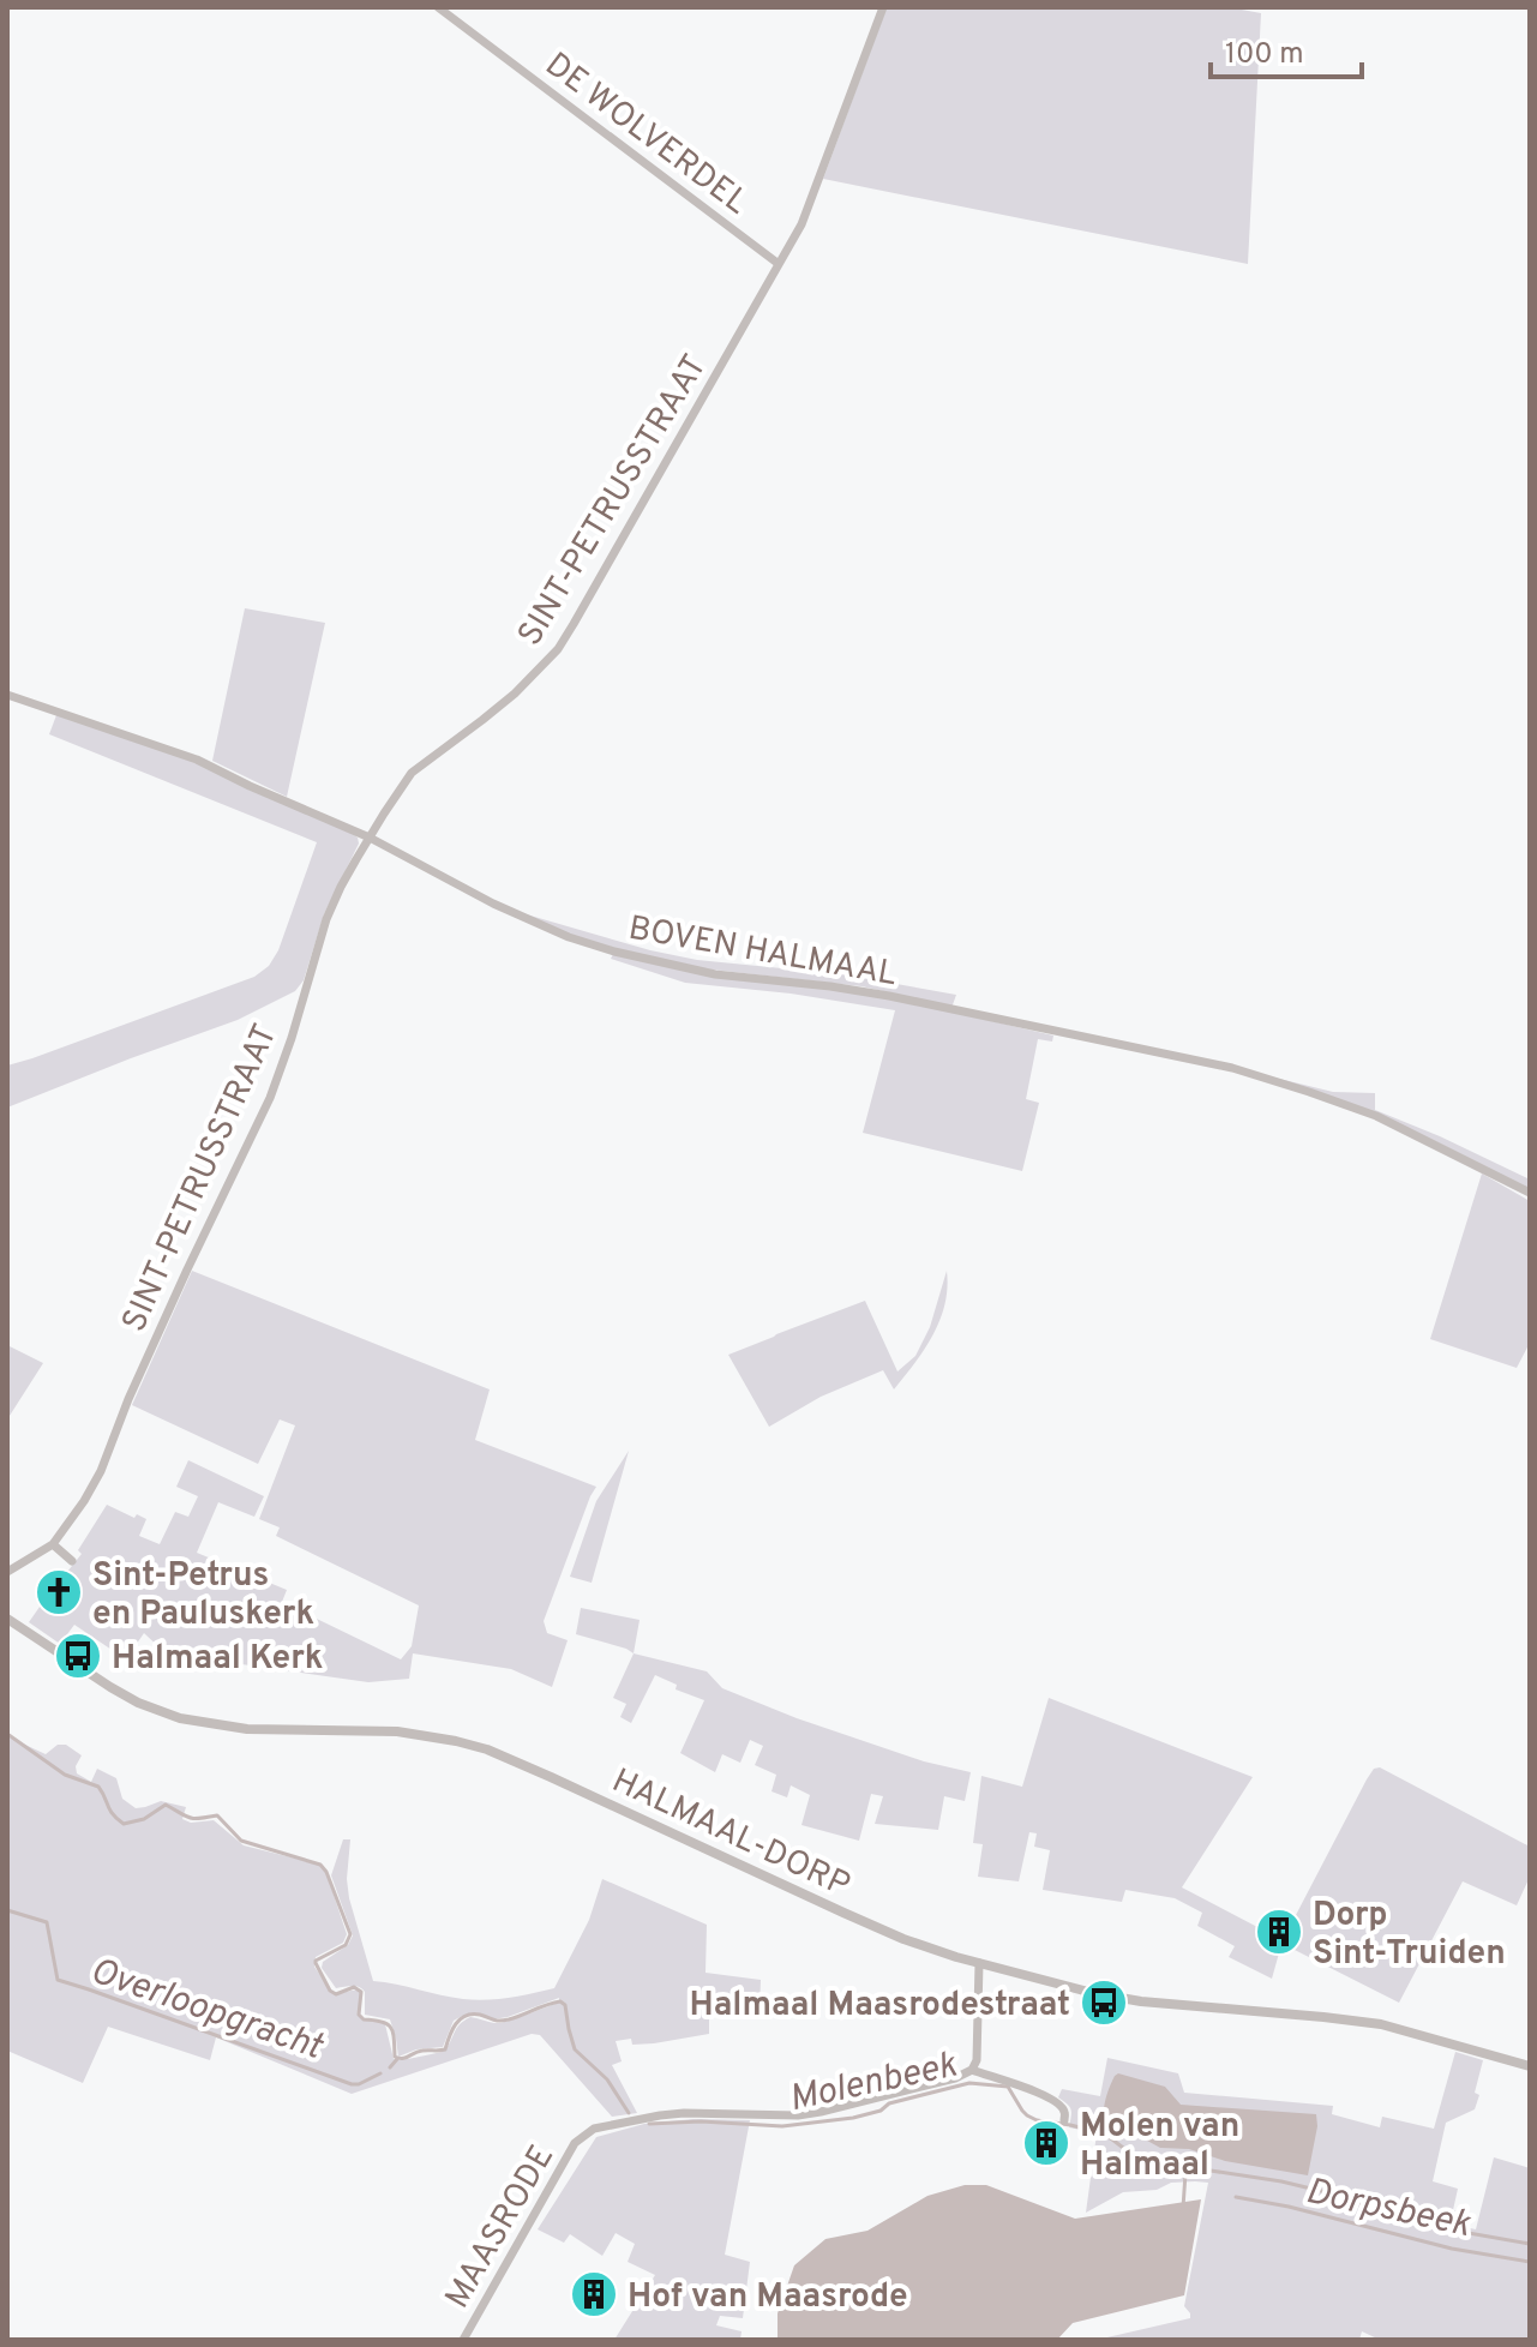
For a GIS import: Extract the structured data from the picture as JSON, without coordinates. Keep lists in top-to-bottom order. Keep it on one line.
{"streets":{"street":["DE WOLVERDEL","SINT-PETRUSSTRAAT","BOVEN HALMAAL","HALMAAL-DORP","MAASRODE"]},"crossings":[["DE WOLVERDEL","SINT-PETRUSSTRAAT"],["SINT-PETRUSSTRAAT","BOVEN HALMAAL"]],"water":["Overloopgracht","Molenbeek","Dorpsbeek"],"places":{"church":["Sint-Petrus en Pauluskerk"],"bus stop":["Halmaal Kerk","Halmaal Maasrodestraat"],"building":["Dorp Sint-Truiden","Molen van Halmaal","Hof van Maasrode"]},"scale_bar":"100 m"}
